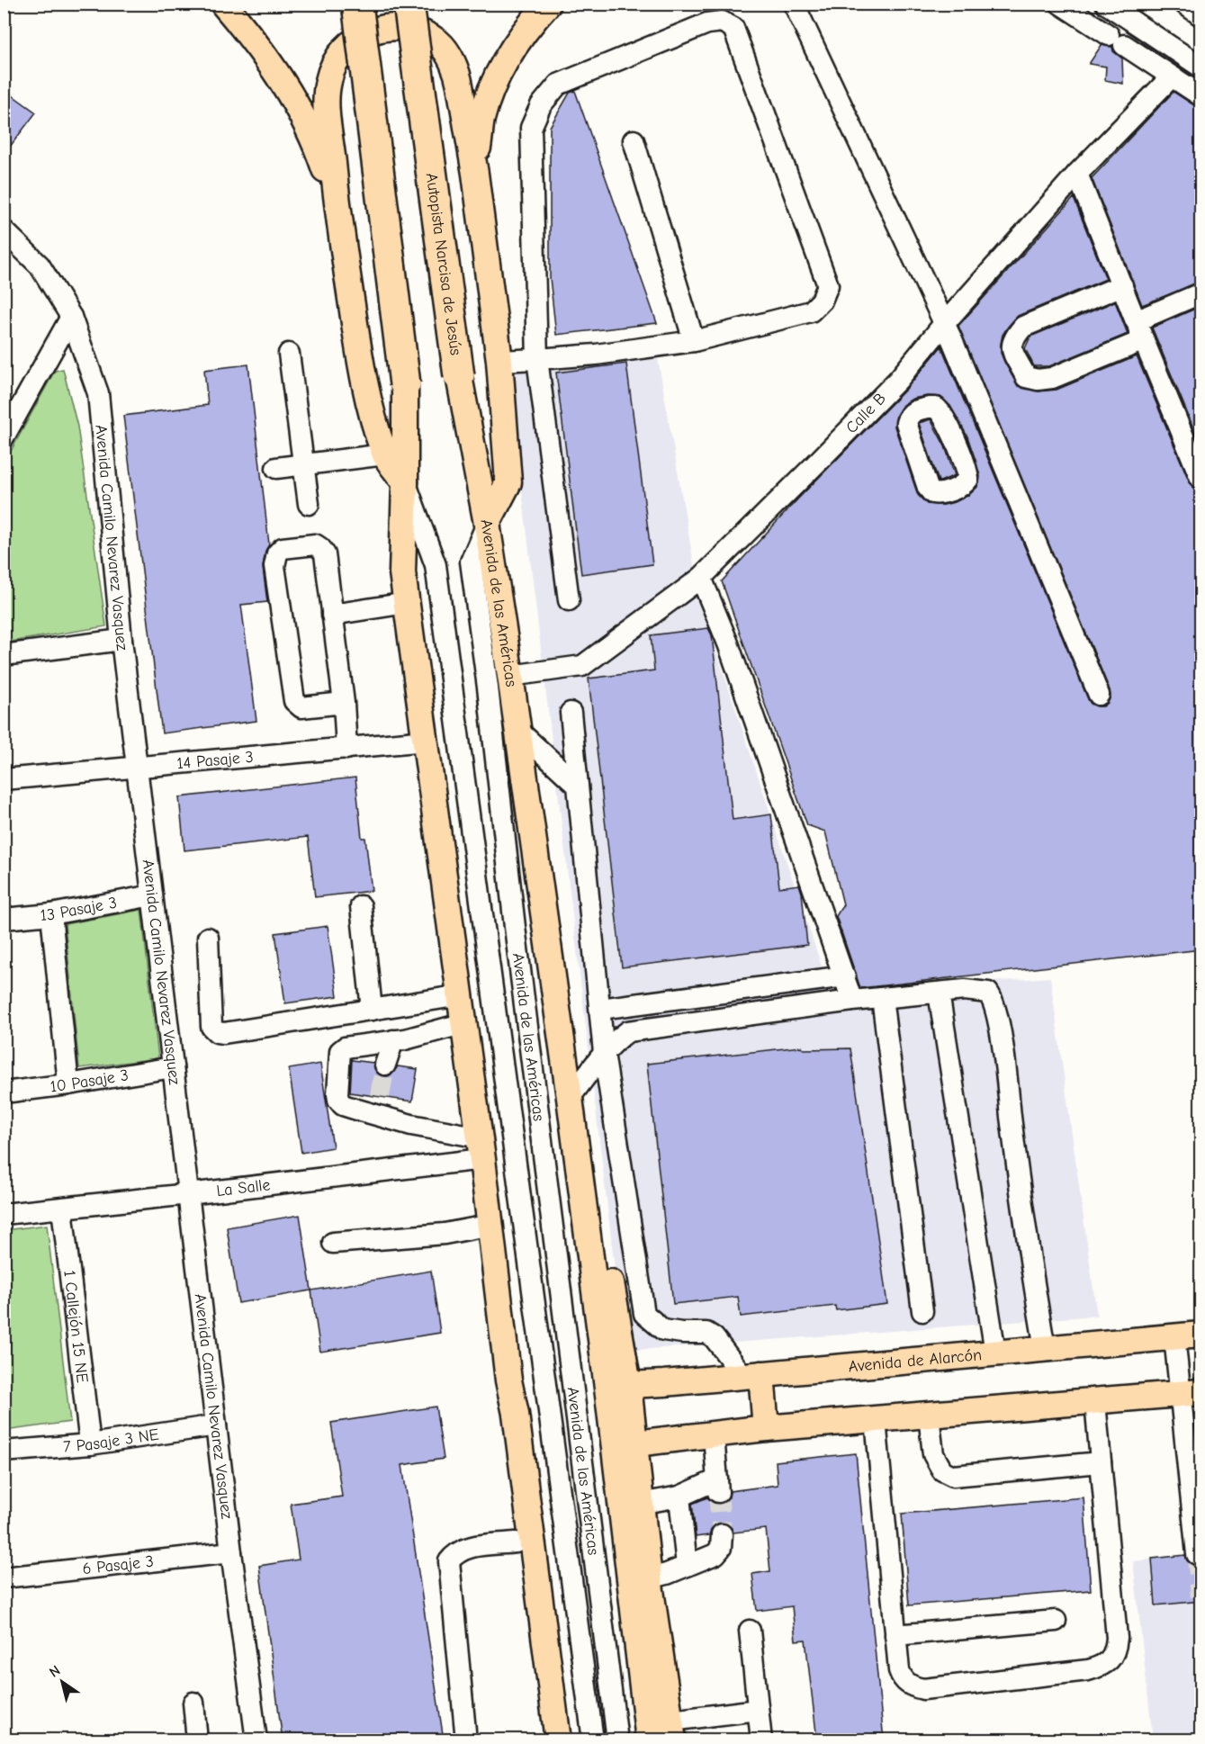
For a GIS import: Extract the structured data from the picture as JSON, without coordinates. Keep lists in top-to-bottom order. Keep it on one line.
{"streets":{"highway":["Autopista Narcisa de Jesús"],"main road":["Avenida de las Américas","Avenida de Alarcón"],"street":["Calle B","Avenida Camilo Nevarez Vasquez","14 Pasaje 3","13 Pasaje 3","10 Pasaje 3","La Salle","1 Callejón 15 NE","7 Pasaje 3 NE","6 Pasaje 3"]},"crossings":[["Autopista Narcisa de Jesús","Avenida de las Américas"],["Calle B","Avenida de las Américas"],["Avenida Camilo Nevarez Vasquez","14 Pasaje 3"],["Avenida Camilo Nevarez Vasquez","13 Pasaje 3"],["Avenida Camilo Nevarez Vasquez","10 Pasaje 3"],["Avenida Camilo Nevarez Vasquez","La Salle"],["Avenida Camilo Nevarez Vasquez","7 Pasaje 3 NE"],["Avenida Camilo Nevarez Vasquez","6 Pasaje 3"],["Avenida de las Américas","Avenida de Alarcón"],["La Salle","1 Callejón 15 NE"],["1 Callejón 15 NE","7 Pasaje 3 NE"]],"north":"top left"}
